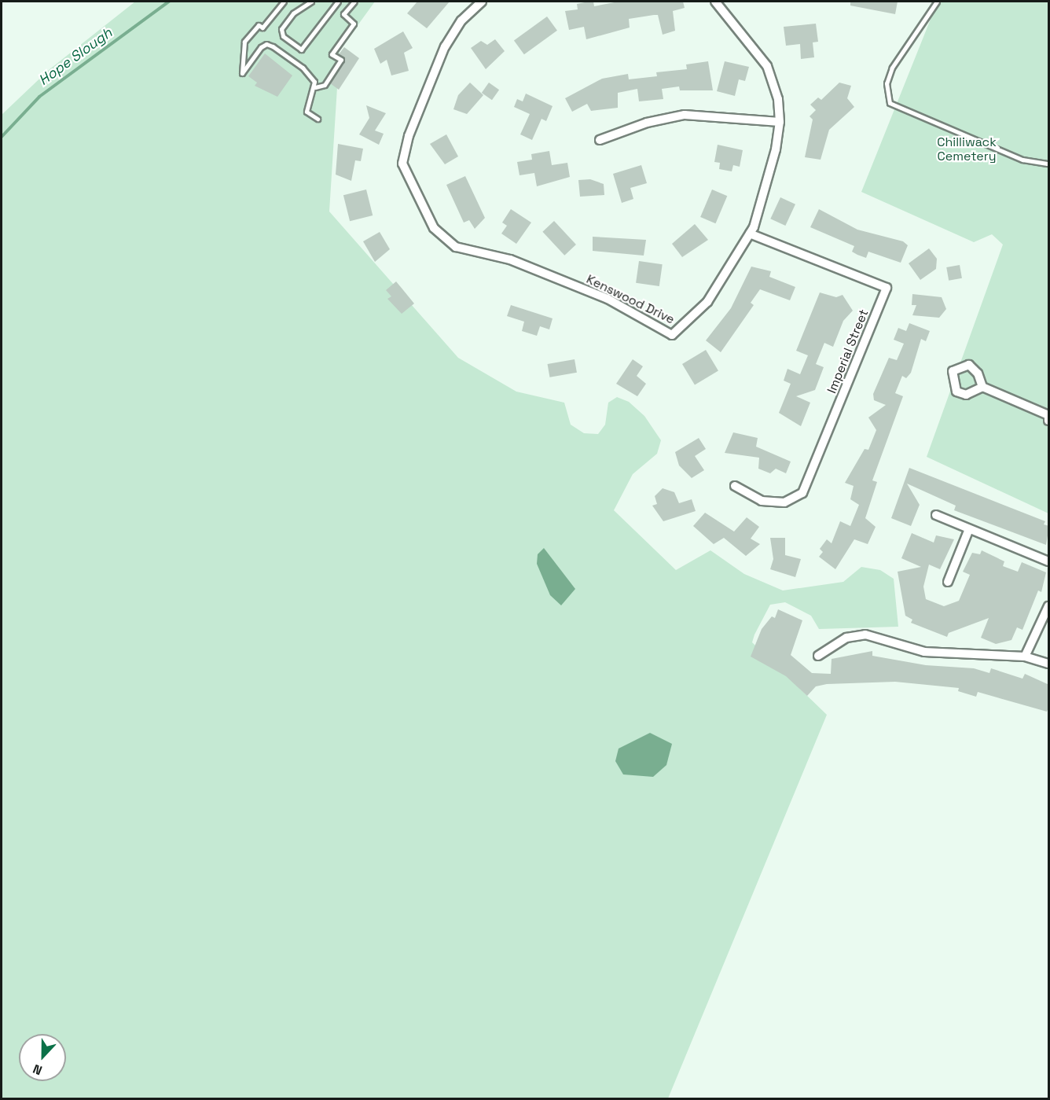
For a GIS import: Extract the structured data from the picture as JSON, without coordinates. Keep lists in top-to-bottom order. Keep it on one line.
{"streets":{"street":["Kenswood Drive","Imperial Street"]},"crossings":[["Kenswood Drive","Imperial Street"]],"water":["Hope Slough"],"parks":["Chilliwack Cemetery"],"north":"bottom"}
